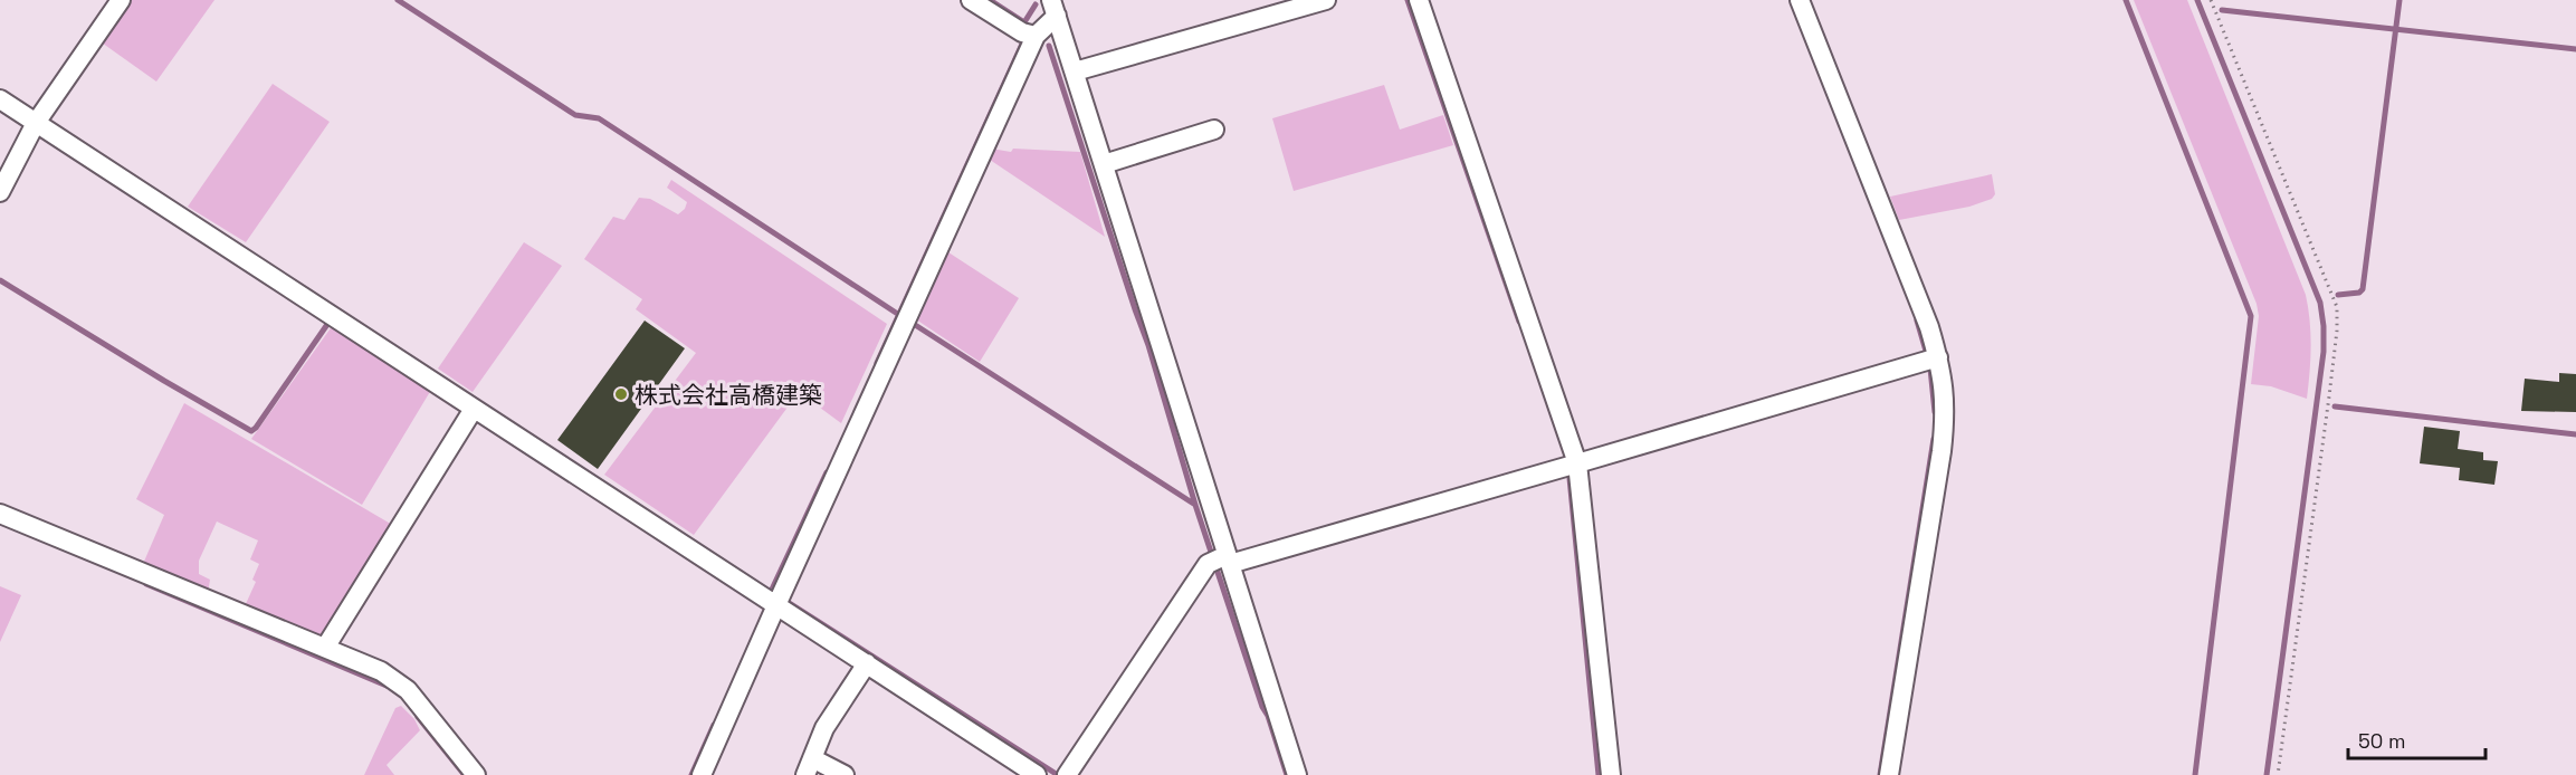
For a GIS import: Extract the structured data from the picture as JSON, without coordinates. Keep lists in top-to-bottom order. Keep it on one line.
{"places":["株式会社高橋建築"],"scale_bar":"50 m"}
